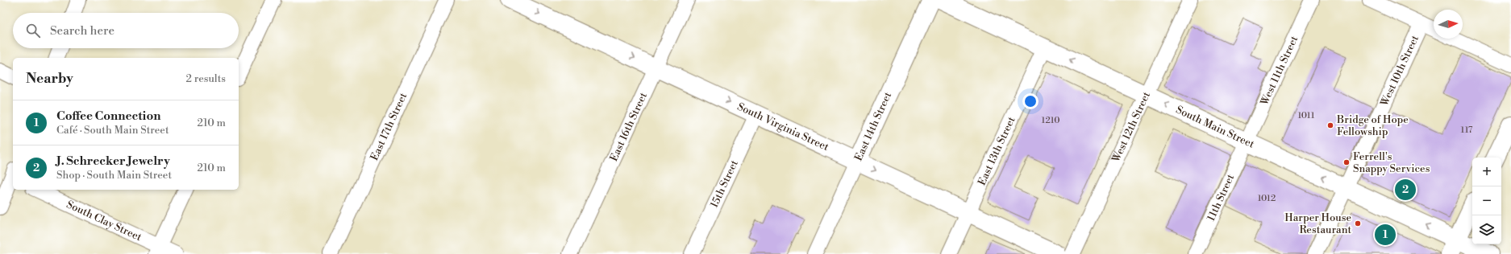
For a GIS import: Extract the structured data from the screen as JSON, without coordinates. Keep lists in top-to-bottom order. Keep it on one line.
{"streets":{"main road":["South Virginia Street","East 14th Street","South Main Street"],"street":["West 11th Street","West 10th Street","East 17th Street","East 16th Street","West 12th Street","East 13th Street","15th Street","11th Street","South Clay Street"]},"crossings":[["West 11th Street","South Main Street"],["West 11th Street","11th Street"],["West 10th Street","South Main Street"],["East 16th Street","South Virginia Street"],["South Virginia Street","East 14th Street"],["South Virginia Street","East 13th Street"],["South Virginia Street","15th Street"],["West 12th Street","South Main Street"],["South Main Street","East 13th Street"],["South Main Street","11th Street"]],"one_way":["South Virginia Street","South Main Street"],"places":["Bridge of Hope Fellowship","Ferrell's Snappy Services","Harper House Restaurant"],"house_numbers":["1011","1210","117","1012"],"north":"right","page":{"search":"Search here","heading":["Nearby","2 results"],"list":[{"mark":"1","name":"Coffee Connection","note":"Café · South Main Street","value":"210 m"},{"mark":"2","name":"J. Schrecker Jewelry","note":"Shop · South Main Street","value":"210 m"}],"map_buttons":["+","−"],"pins":["2","1"]}}
